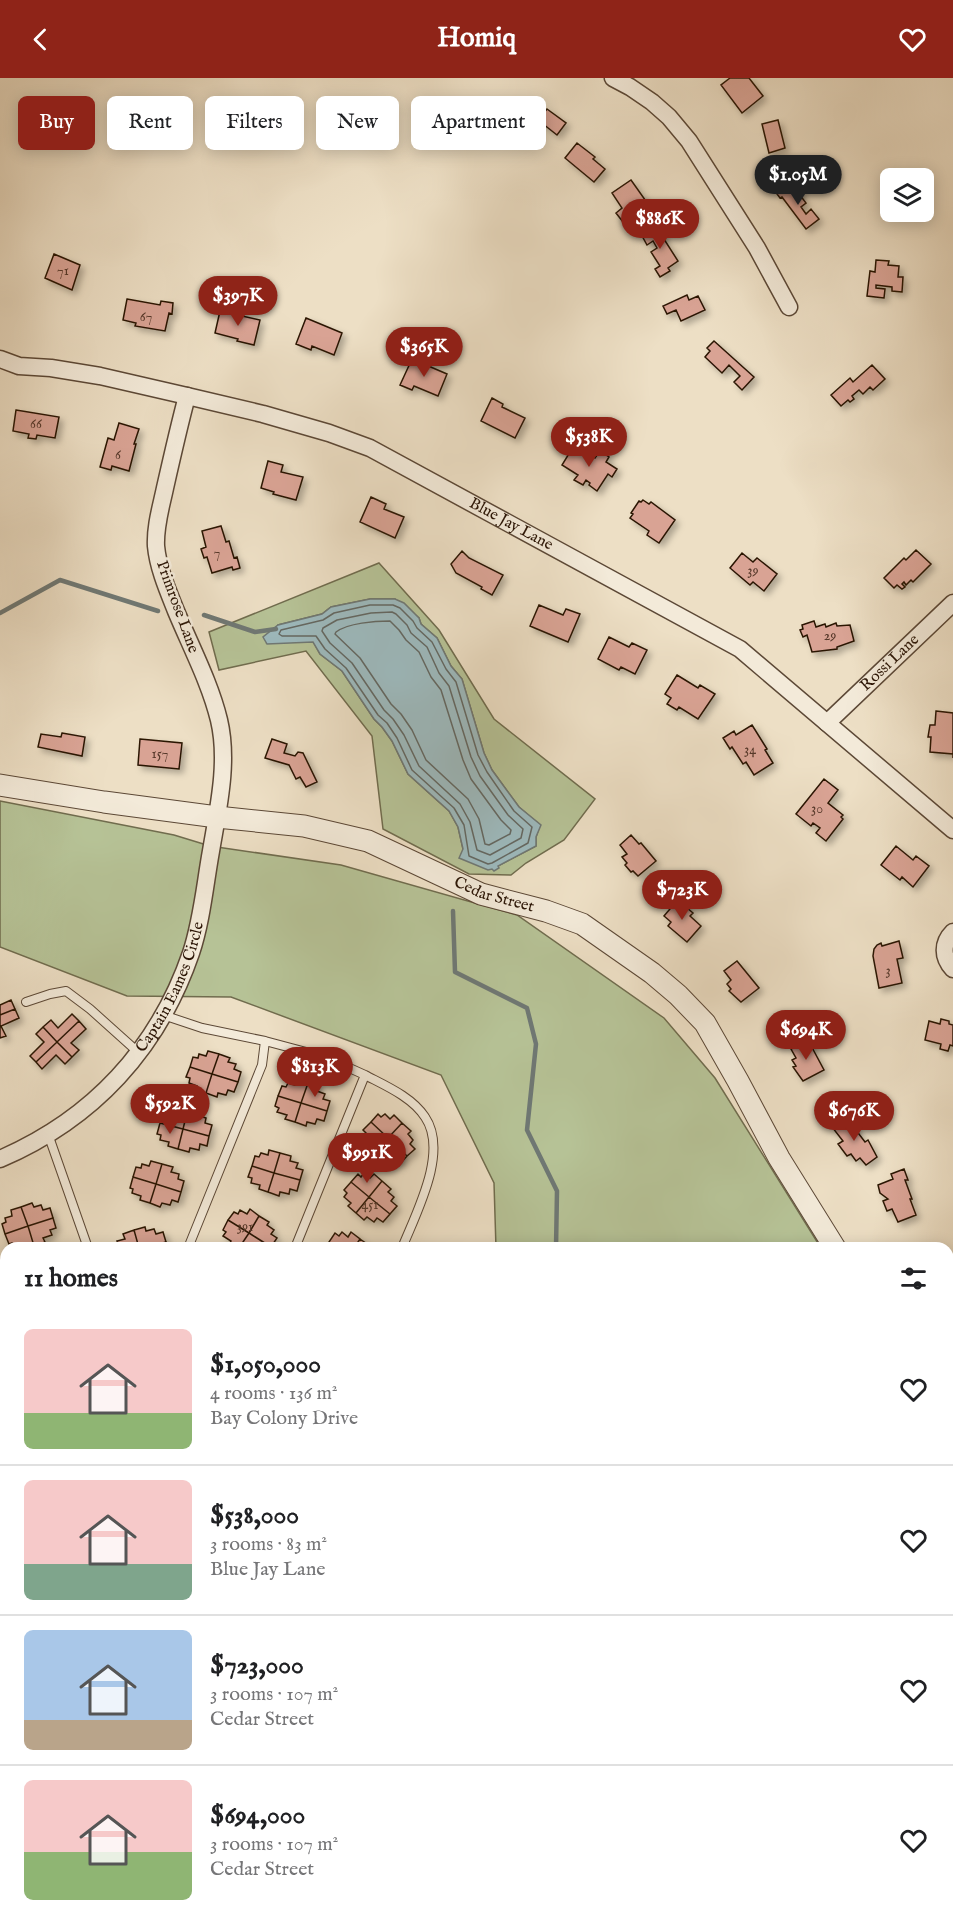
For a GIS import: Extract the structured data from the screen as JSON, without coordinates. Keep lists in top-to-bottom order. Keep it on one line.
{"streets":{"street":["Blue Jay Lane","Primrose Lane","Rossi Lane","Cedar Street","Captain Eames Circle"]},"crossings":[["Blue Jay Lane","Primrose Lane"],["Blue Jay Lane","Rossi Lane"],["Primrose Lane","Cedar Street"],["Primrose Lane","Captain Eames Circle"],["Cedar Street","Captain Eames Circle"]],"house_numbers":["71","67","66","6","7","39","29","34","157","30","3","451","391"],"page":{"header":"Homiq","chip":["Buy","Rent","Filters","New","Apartment"],"price":["$1.05M","$886K","$397K","$365K","$538K","$723K","$694K","$813K","$592K","$676K","$991K"],"heading":"11 homes","list":[{"name":"$1,050,000","note":"4 rooms · 136 m² · Bay Colony Drive"},{"name":"$538,000","note":"3 rooms · 83 m² · Blue Jay Lane"},{"name":"$723,000","note":"3 rooms · 107 m² · Cedar Street"},{"name":"$694,000","note":"3 rooms · 107 m² · Cedar Street"}]}}
